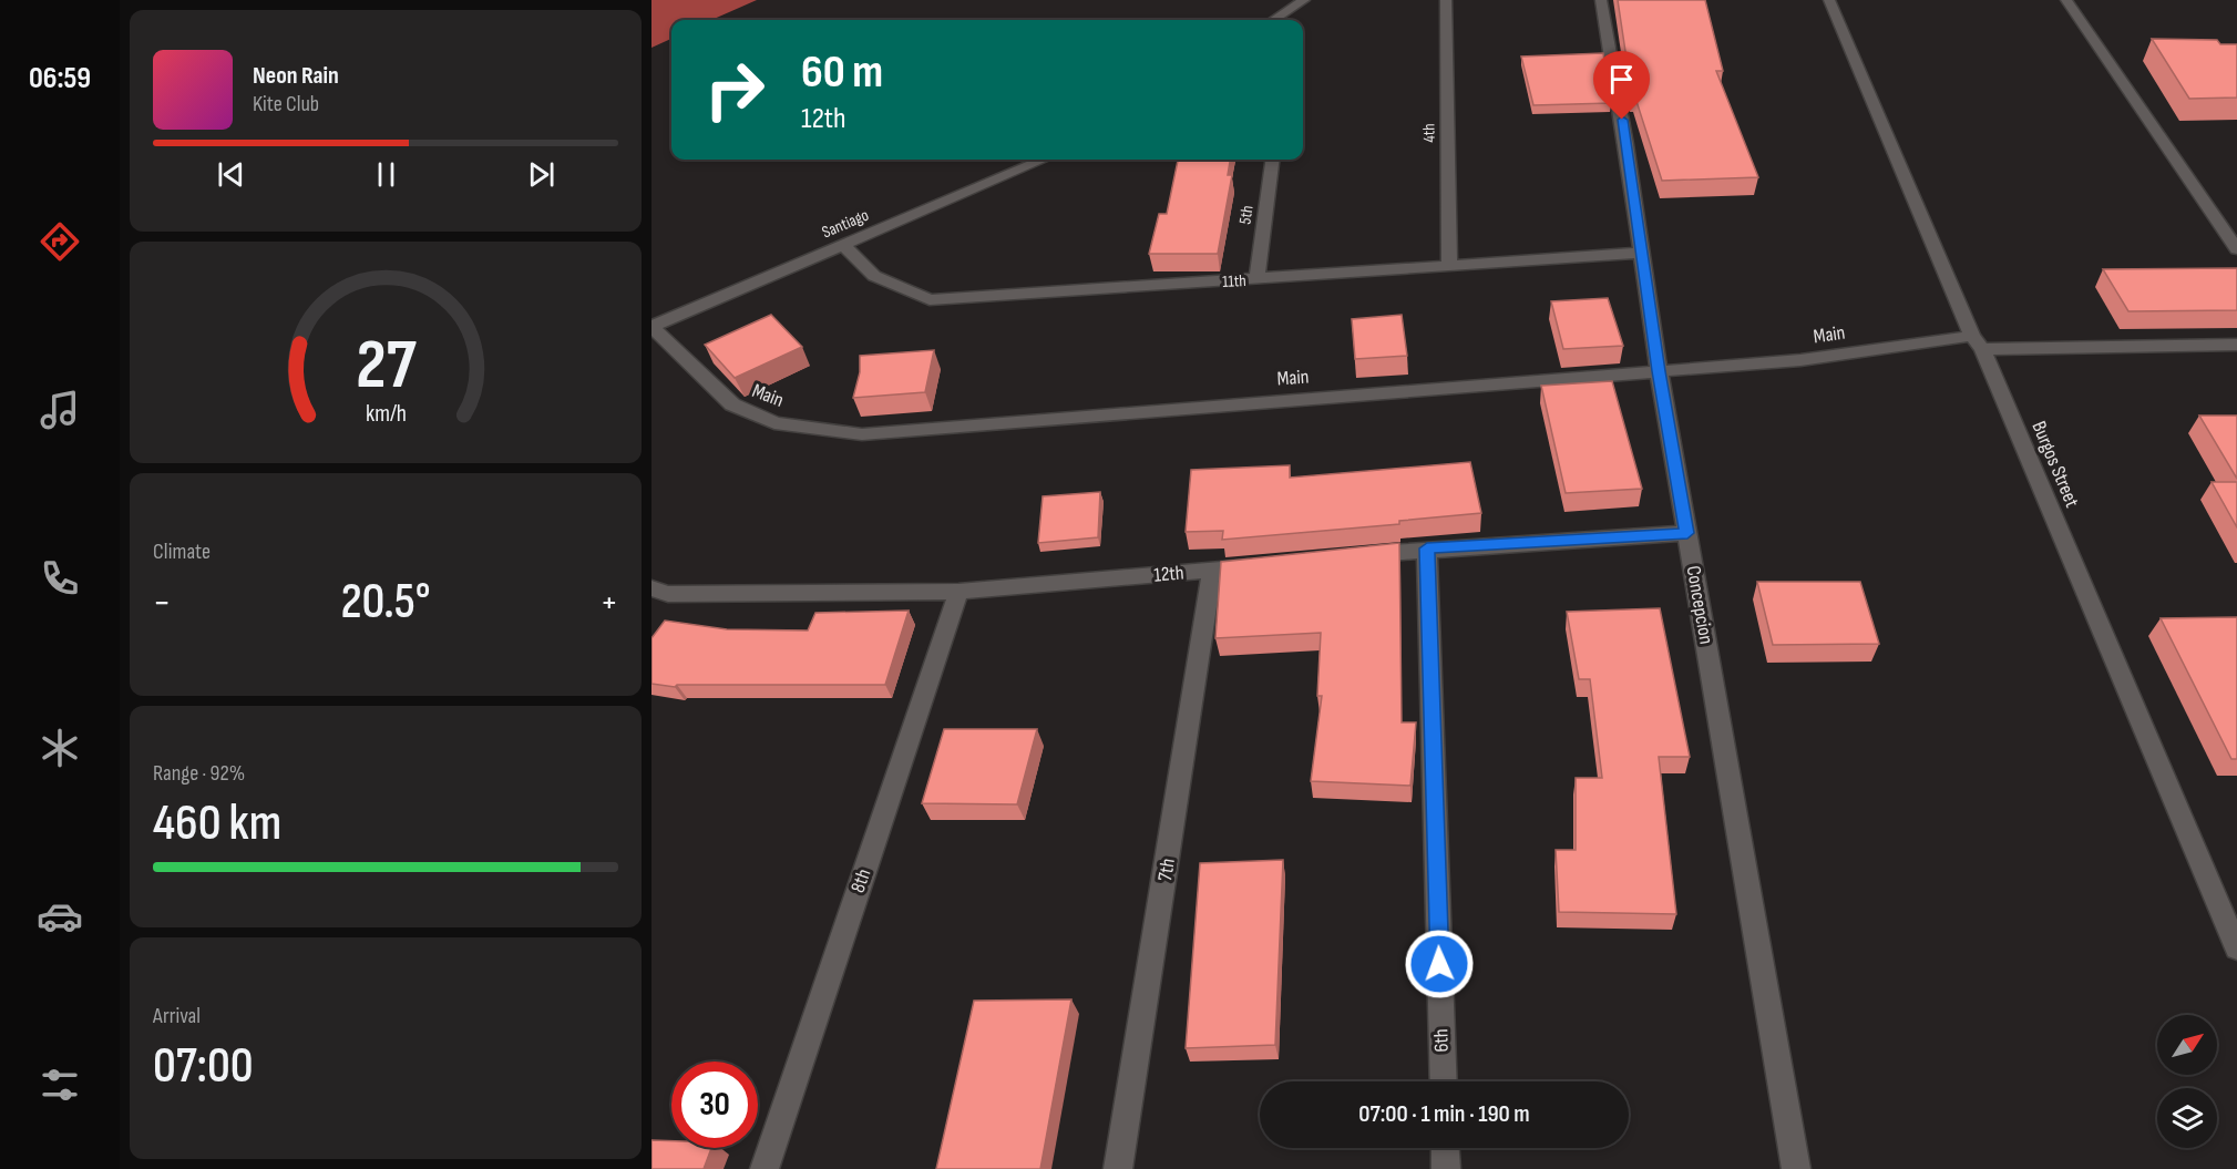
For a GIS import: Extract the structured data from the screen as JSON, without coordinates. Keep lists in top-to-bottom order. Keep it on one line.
{"streets":{"street":["4th","5th","Santiago","11th","Main","Burgos Street","12th","Concepcion","7th","8th","6th"]},"crossings":[["4th","11th"],["5th","11th"],["Santiago","11th"],["Santiago","Main"],["11th","Concepcion"],["Main","Burgos Street"],["Main","Concepcion"],["12th","7th"],["12th","8th"]],"north":"top right","page":{"tabs":"06:59","turn":["60 m","12th"],"song":["Neon Rain","Kite Club"],"tile":["Climate",["Range · 92%","460 km"],["Arrival","07:00"]],"heat":["−","20.5°","+"],"limit":"30","trip":"07:00 · 1 min · 190 m","gauge":["27","km/h"]}}
